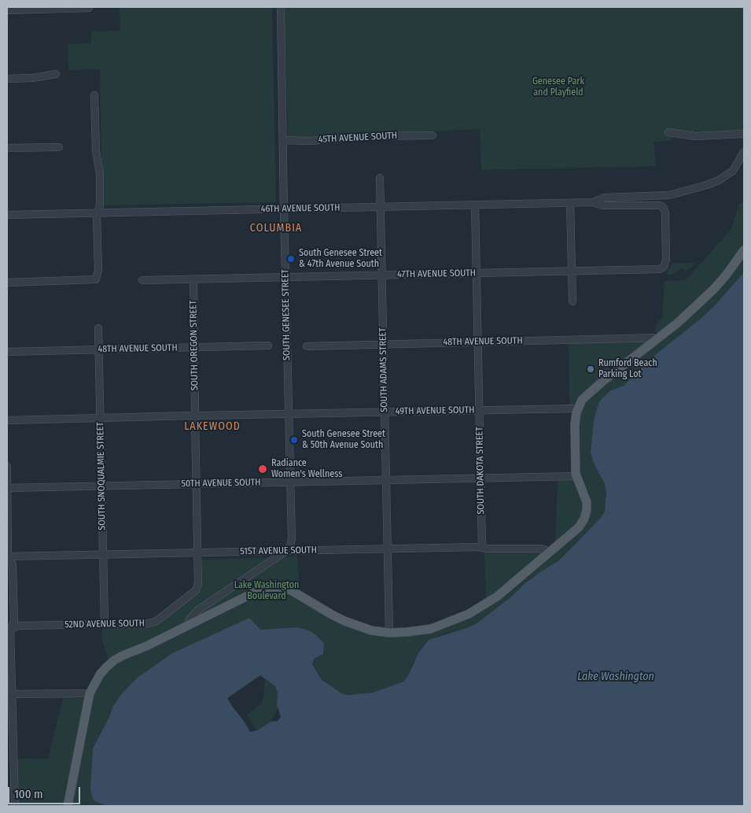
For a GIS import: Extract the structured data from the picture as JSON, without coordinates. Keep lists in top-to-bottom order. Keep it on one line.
{"streets":{"street":["45TH AVENUE SOUTH","46TH AVENUE SOUTH","47TH AVENUE SOUTH","SOUTH GENESEE STREET","48TH AVENUE SOUTH","SOUTH OREGON STREET","SOUTH ADAMS STREET","49TH AVENUE SOUTH","SOUTH DAKOTA STREET","SOUTH SNOQUALMIE STREET","50TH AVENUE SOUTH","51ST AVENUE SOUTH","52ND AVENUE SOUTH"]},"crossings":[["45TH AVENUE SOUTH","SOUTH GENESEE STREET"],["46TH AVENUE SOUTH","47TH AVENUE SOUTH"],["46TH AVENUE SOUTH","SOUTH GENESEE STREET"],["46TH AVENUE SOUTH","SOUTH ADAMS STREET"],["46TH AVENUE SOUTH","SOUTH DAKOTA STREET"],["47TH AVENUE SOUTH","SOUTH GENESEE STREET"],["47TH AVENUE SOUTH","SOUTH OREGON STREET"],["47TH AVENUE SOUTH","SOUTH ADAMS STREET"],["47TH AVENUE SOUTH","SOUTH DAKOTA STREET"],["SOUTH GENESEE STREET","49TH AVENUE SOUTH"],["SOUTH GENESEE STREET","50TH AVENUE SOUTH"],["SOUTH GENESEE STREET","51ST AVENUE SOUTH"],["48TH AVENUE SOUTH","SOUTH OREGON STREET"],["48TH AVENUE SOUTH","SOUTH ADAMS STREET"],["48TH AVENUE SOUTH","SOUTH DAKOTA STREET"],["48TH AVENUE SOUTH","SOUTH SNOQUALMIE STREET"],["SOUTH OREGON STREET","49TH AVENUE SOUTH"],["SOUTH OREGON STREET","50TH AVENUE SOUTH"],["SOUTH OREGON STREET","51ST AVENUE SOUTH"],["SOUTH OREGON STREET","52ND AVENUE SOUTH"],["SOUTH ADAMS STREET","49TH AVENUE SOUTH"],["SOUTH ADAMS STREET","50TH AVENUE SOUTH"],["SOUTH ADAMS STREET","51ST AVENUE SOUTH"],["49TH AVENUE SOUTH","SOUTH DAKOTA STREET"],["49TH AVENUE SOUTH","SOUTH SNOQUALMIE STREET"],["SOUTH DAKOTA STREET","50TH AVENUE SOUTH"],["SOUTH DAKOTA STREET","51ST AVENUE SOUTH"],["SOUTH SNOQUALMIE STREET","50TH AVENUE SOUTH"],["SOUTH SNOQUALMIE STREET","51ST AVENUE SOUTH"],["SOUTH SNOQUALMIE STREET","52ND AVENUE SOUTH"]],"districts":["COLUMBIA","LAKEWOOD"],"water":["Lake Washington"],"parks":["Genesee Park and Playfield","Lake Washington Boulevard"],"places":["South Genesee Street & 47th Avenue South","Rumford Beach Parking Lot","South Genesee Street & 50th Avenue South","Radiance Women's Wellness"],"scale_bar":"100 m"}
